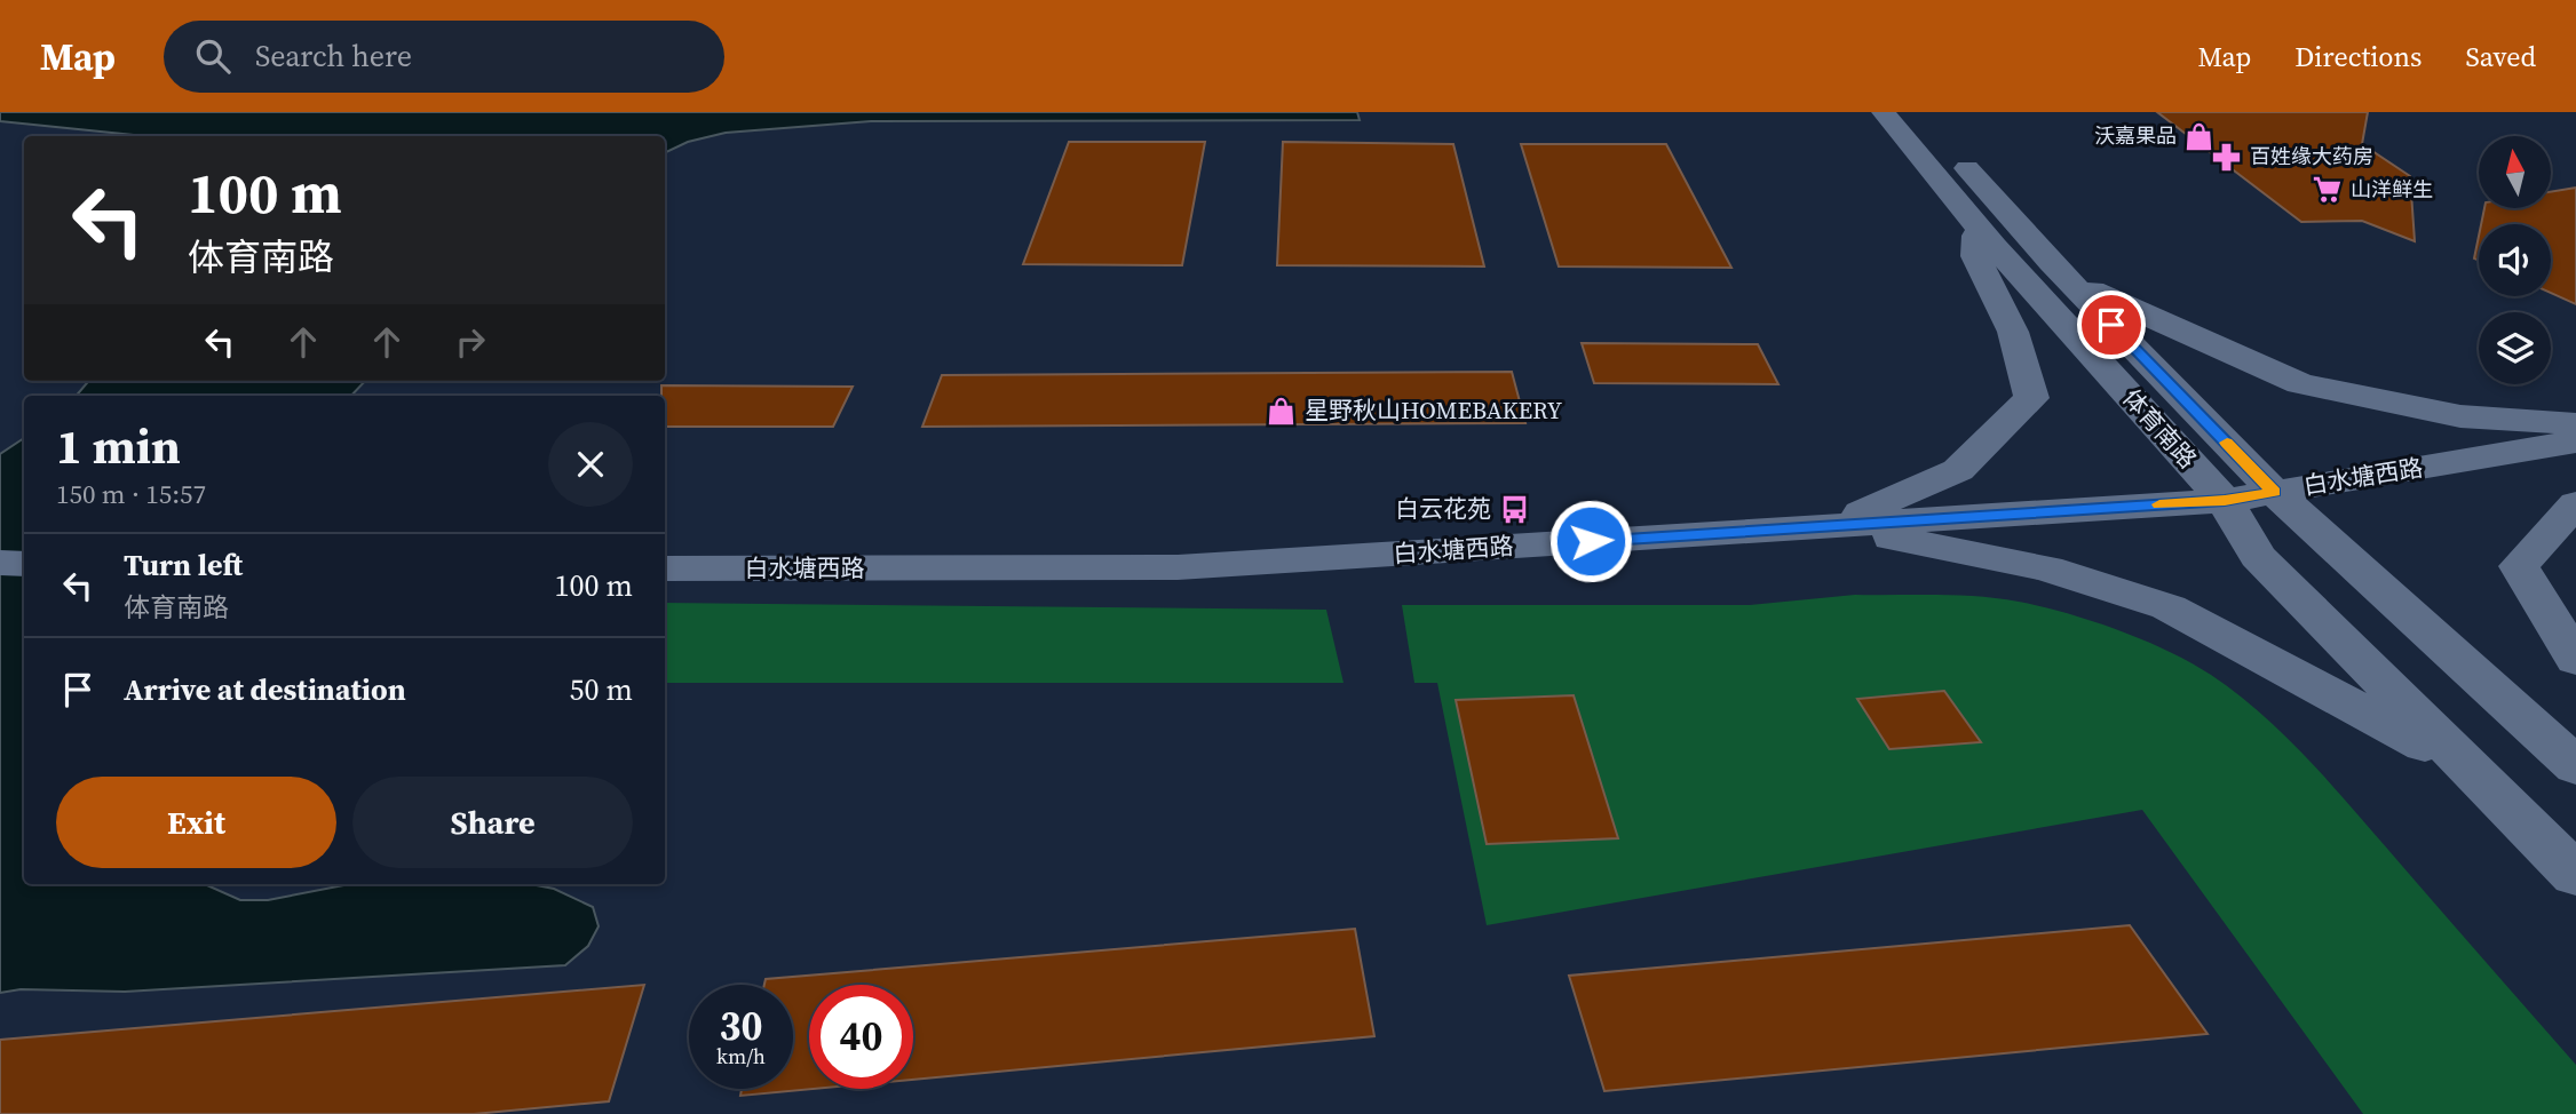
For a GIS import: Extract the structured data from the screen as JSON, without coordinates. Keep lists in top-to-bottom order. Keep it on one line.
{"streets":{"street":["体育南路","白水塘西路"]},"crossings":[["体育南路","白水塘西路"]],"places":{"shop":["沃嘉果品","星野秋山HOMEBAKERY"],"pharmacy":["百姓缘大药房"],"supermarket":["山洋鲜生"],"bus stop":["白云花苑"]},"north":"top","page":{"header":"Map","search":"Search here","nav":["Map","Directions","Saved"],"turn":["100 m","体育南路"],"heading":["1 min","150 m · 15:57"],"list":[{"name":"Turn left","note":"体育南路","value":"100 m"},{"name":"Arrive at destination","value":"50 m"}],"buttons":["Exit","Share"],"speed":"30 km/h","limit":"40"}}
